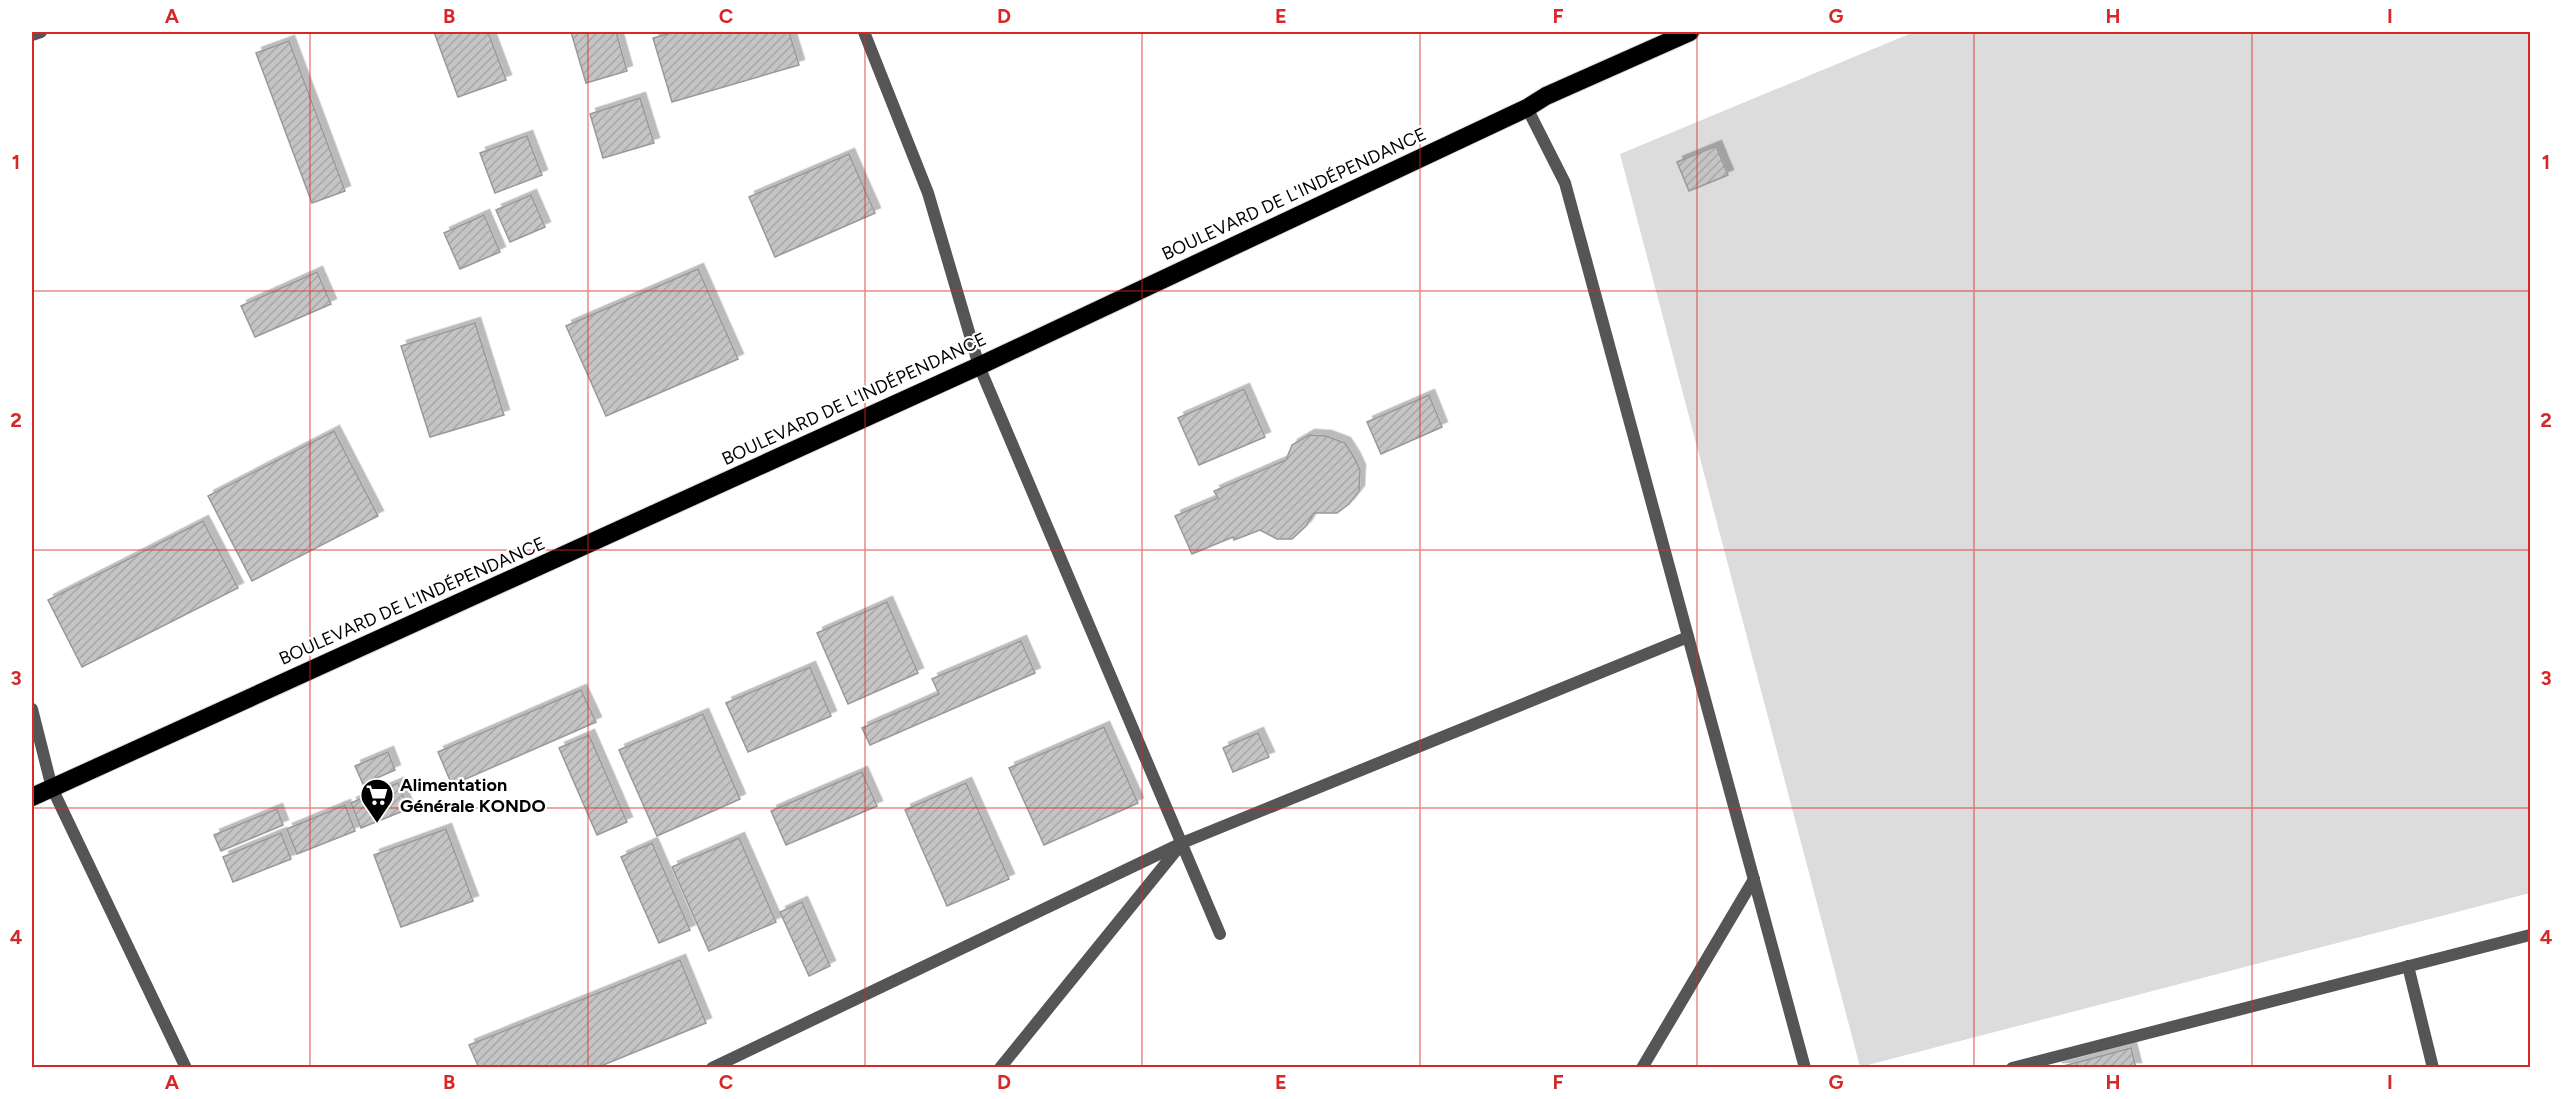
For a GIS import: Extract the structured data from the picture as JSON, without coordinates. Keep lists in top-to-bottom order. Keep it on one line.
{"streets":{"highway":["BOULEVARD DE L'INDÉPENDANCE"]},"places":{"supermarket":["Alimentation Générale KONDO"]},"grid":{"columns":["A","B","C","D","E","F","G","H","I"],"rows":["1","2","3","4"]}}
